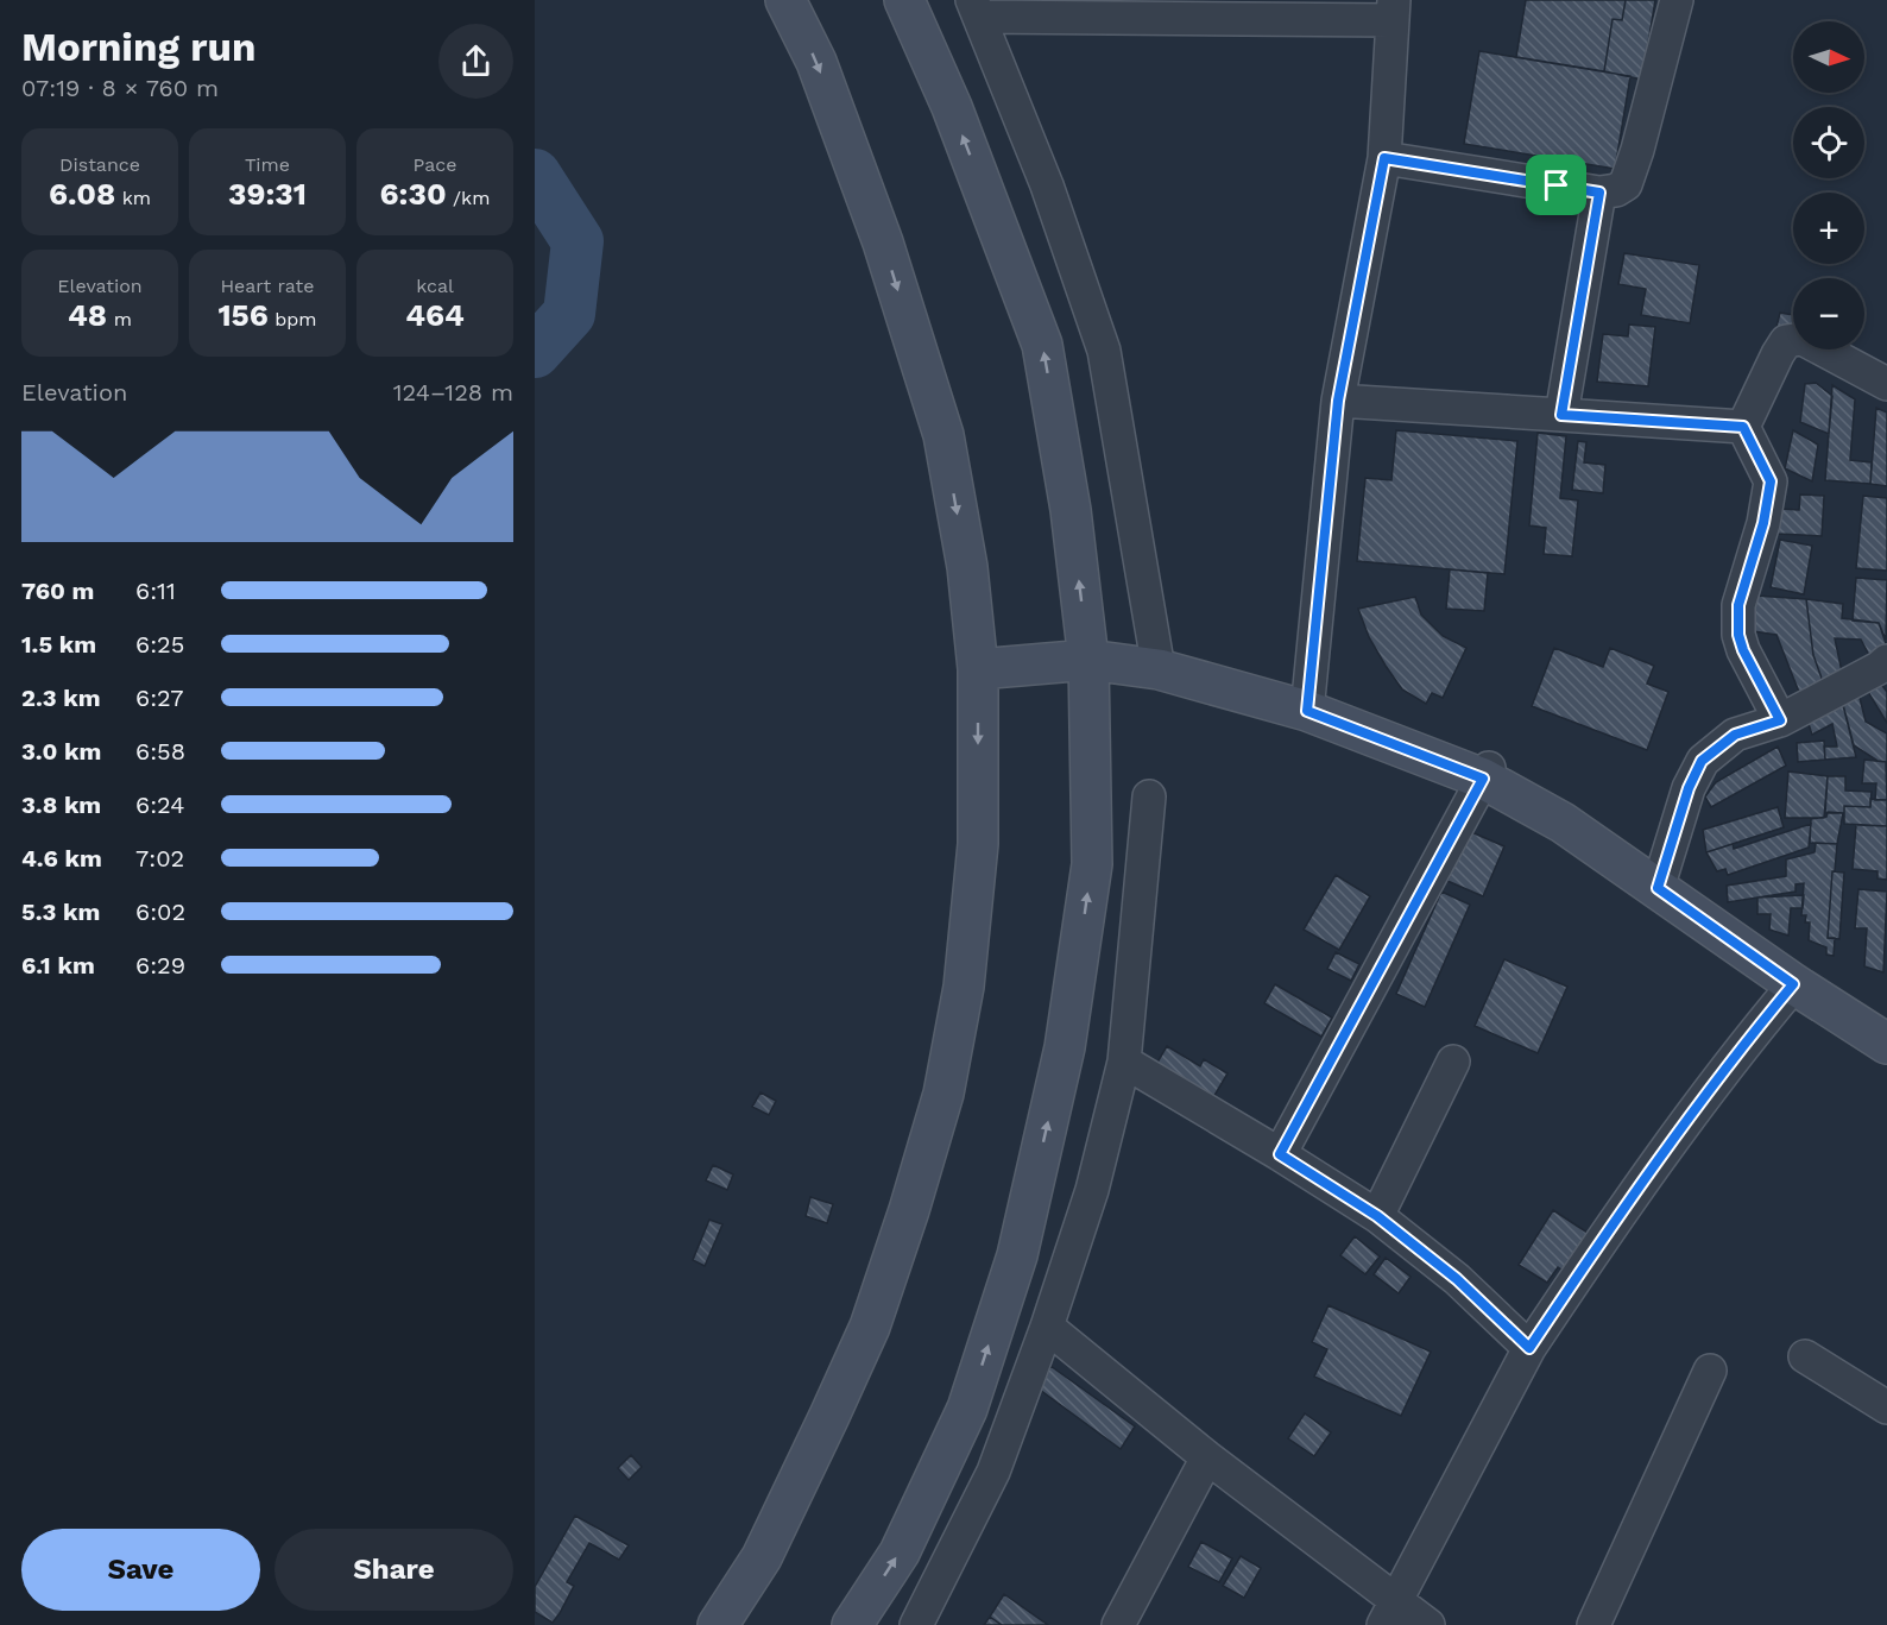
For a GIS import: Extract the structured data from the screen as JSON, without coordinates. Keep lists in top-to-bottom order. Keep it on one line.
{"north":"right","page":{"heading":["Morning run","07:19 · 8 × 760 m"],"map_buttons":["+","−"],"stats":[["Distance","6.08 km"],["Time","39:31"],["Pace","6:30 /km"],["Elevation","48 m"],["Heart rate","156 bpm"],["kcal","464"]],"chart":["Elevation","124–128 m"],"list":[{"name":"760 m","note":"6:11"},{"name":"1.5 km","note":"6:25"},{"name":"2.3 km","note":"6:27"},{"name":"3.0 km","note":"6:58"},{"name":"3.8 km","note":"6:24"},{"name":"4.6 km","note":"7:02"},{"name":"5.3 km","note":"6:02"},{"name":"6.1 km","note":"6:29"}],"buttons":["Save","Share"]}}
